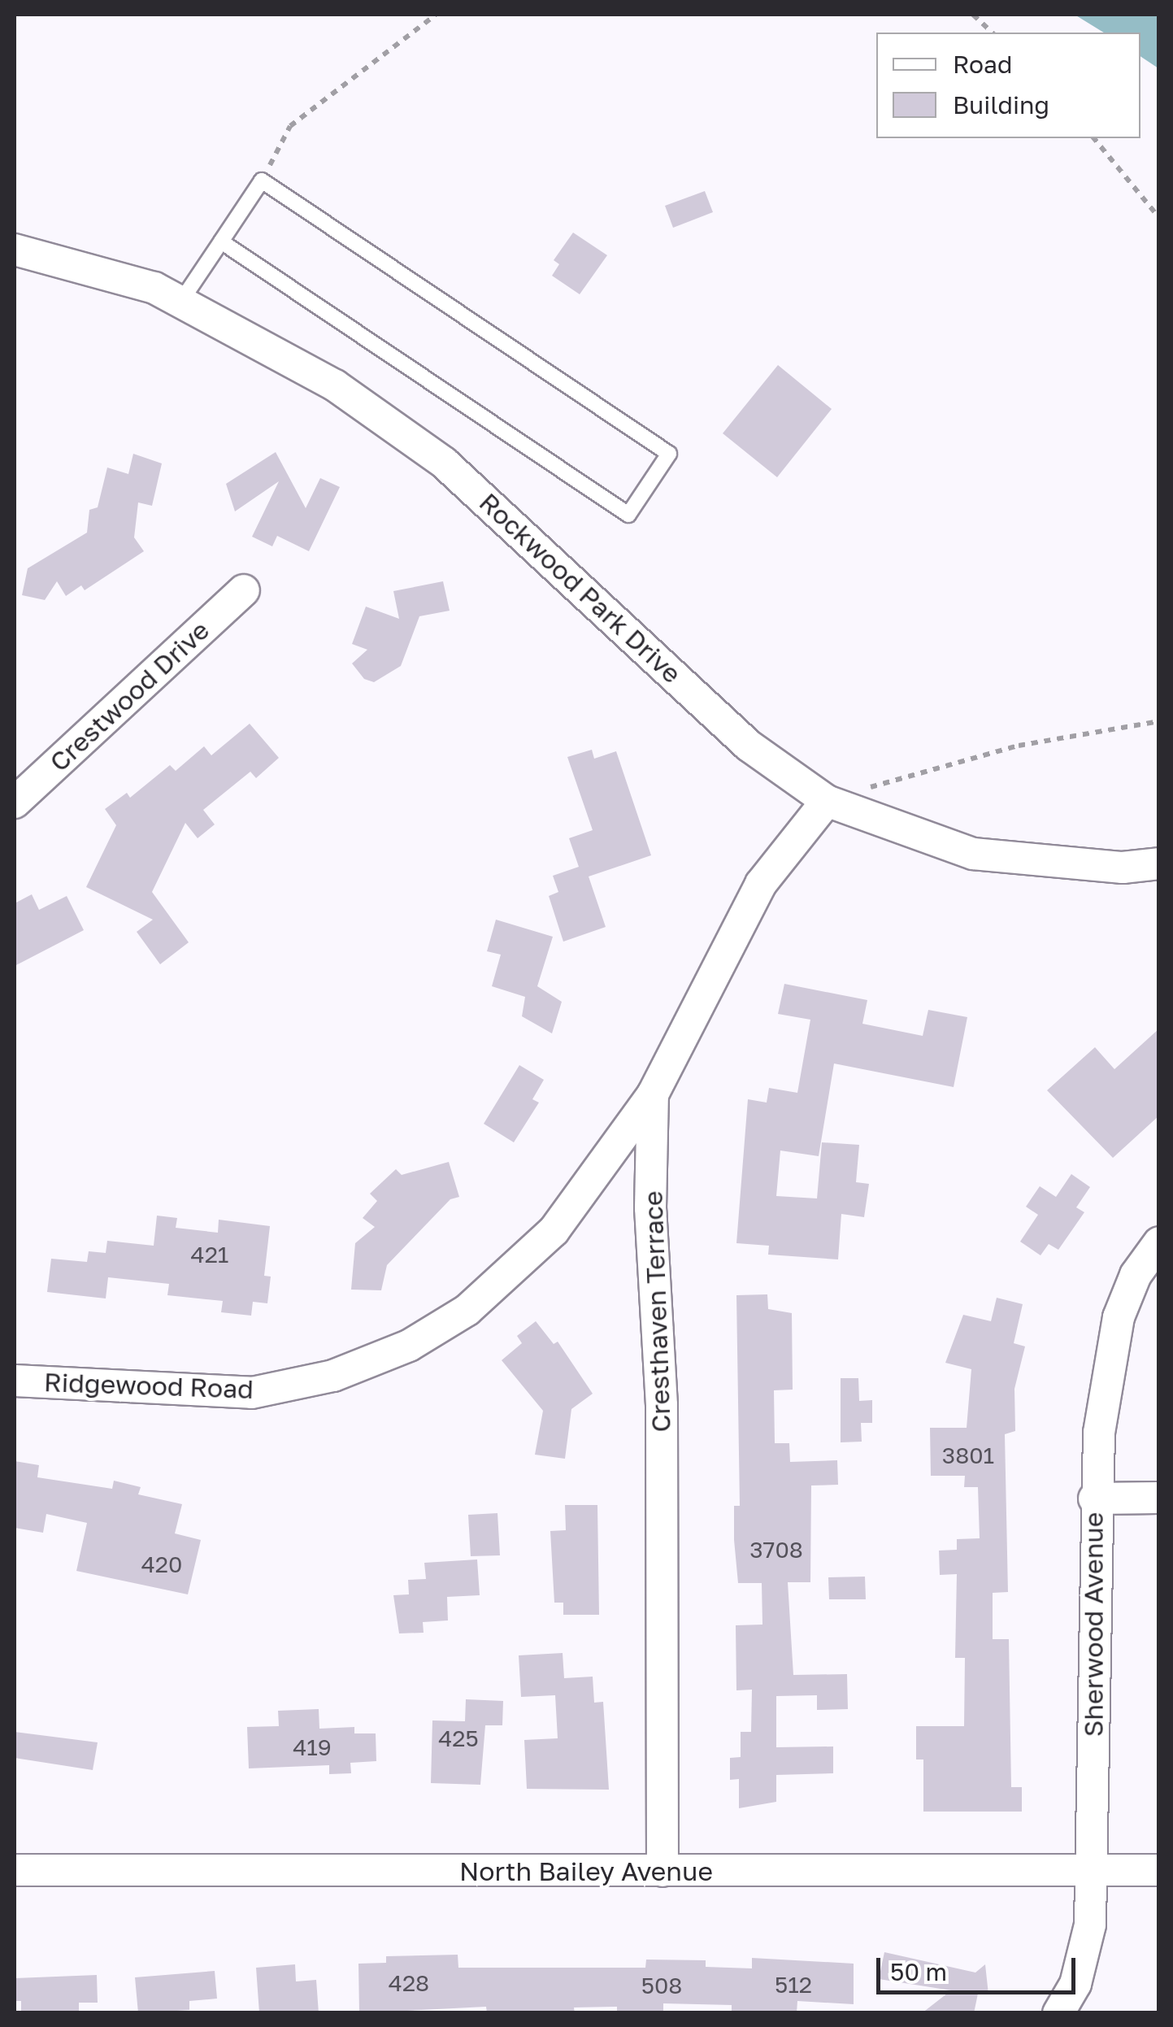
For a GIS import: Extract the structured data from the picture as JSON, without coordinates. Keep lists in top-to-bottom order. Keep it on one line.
{"streets":{"street":["Rockwood Park Drive","Crestwood Drive","Cresthaven Terrace","Ridgewood Road","Sherwood Avenue","North Bailey Avenue"]},"crossings":[["Rockwood Park Drive","Cresthaven Terrace"],["Cresthaven Terrace","Ridgewood Road"],["Cresthaven Terrace","North Bailey Avenue"],["Sherwood Avenue","North Bailey Avenue"]],"house_numbers":["421","3801","3708","420","425","419","428","512","508"],"legend":["Road","Building"],"scale_bar":"50 m"}
